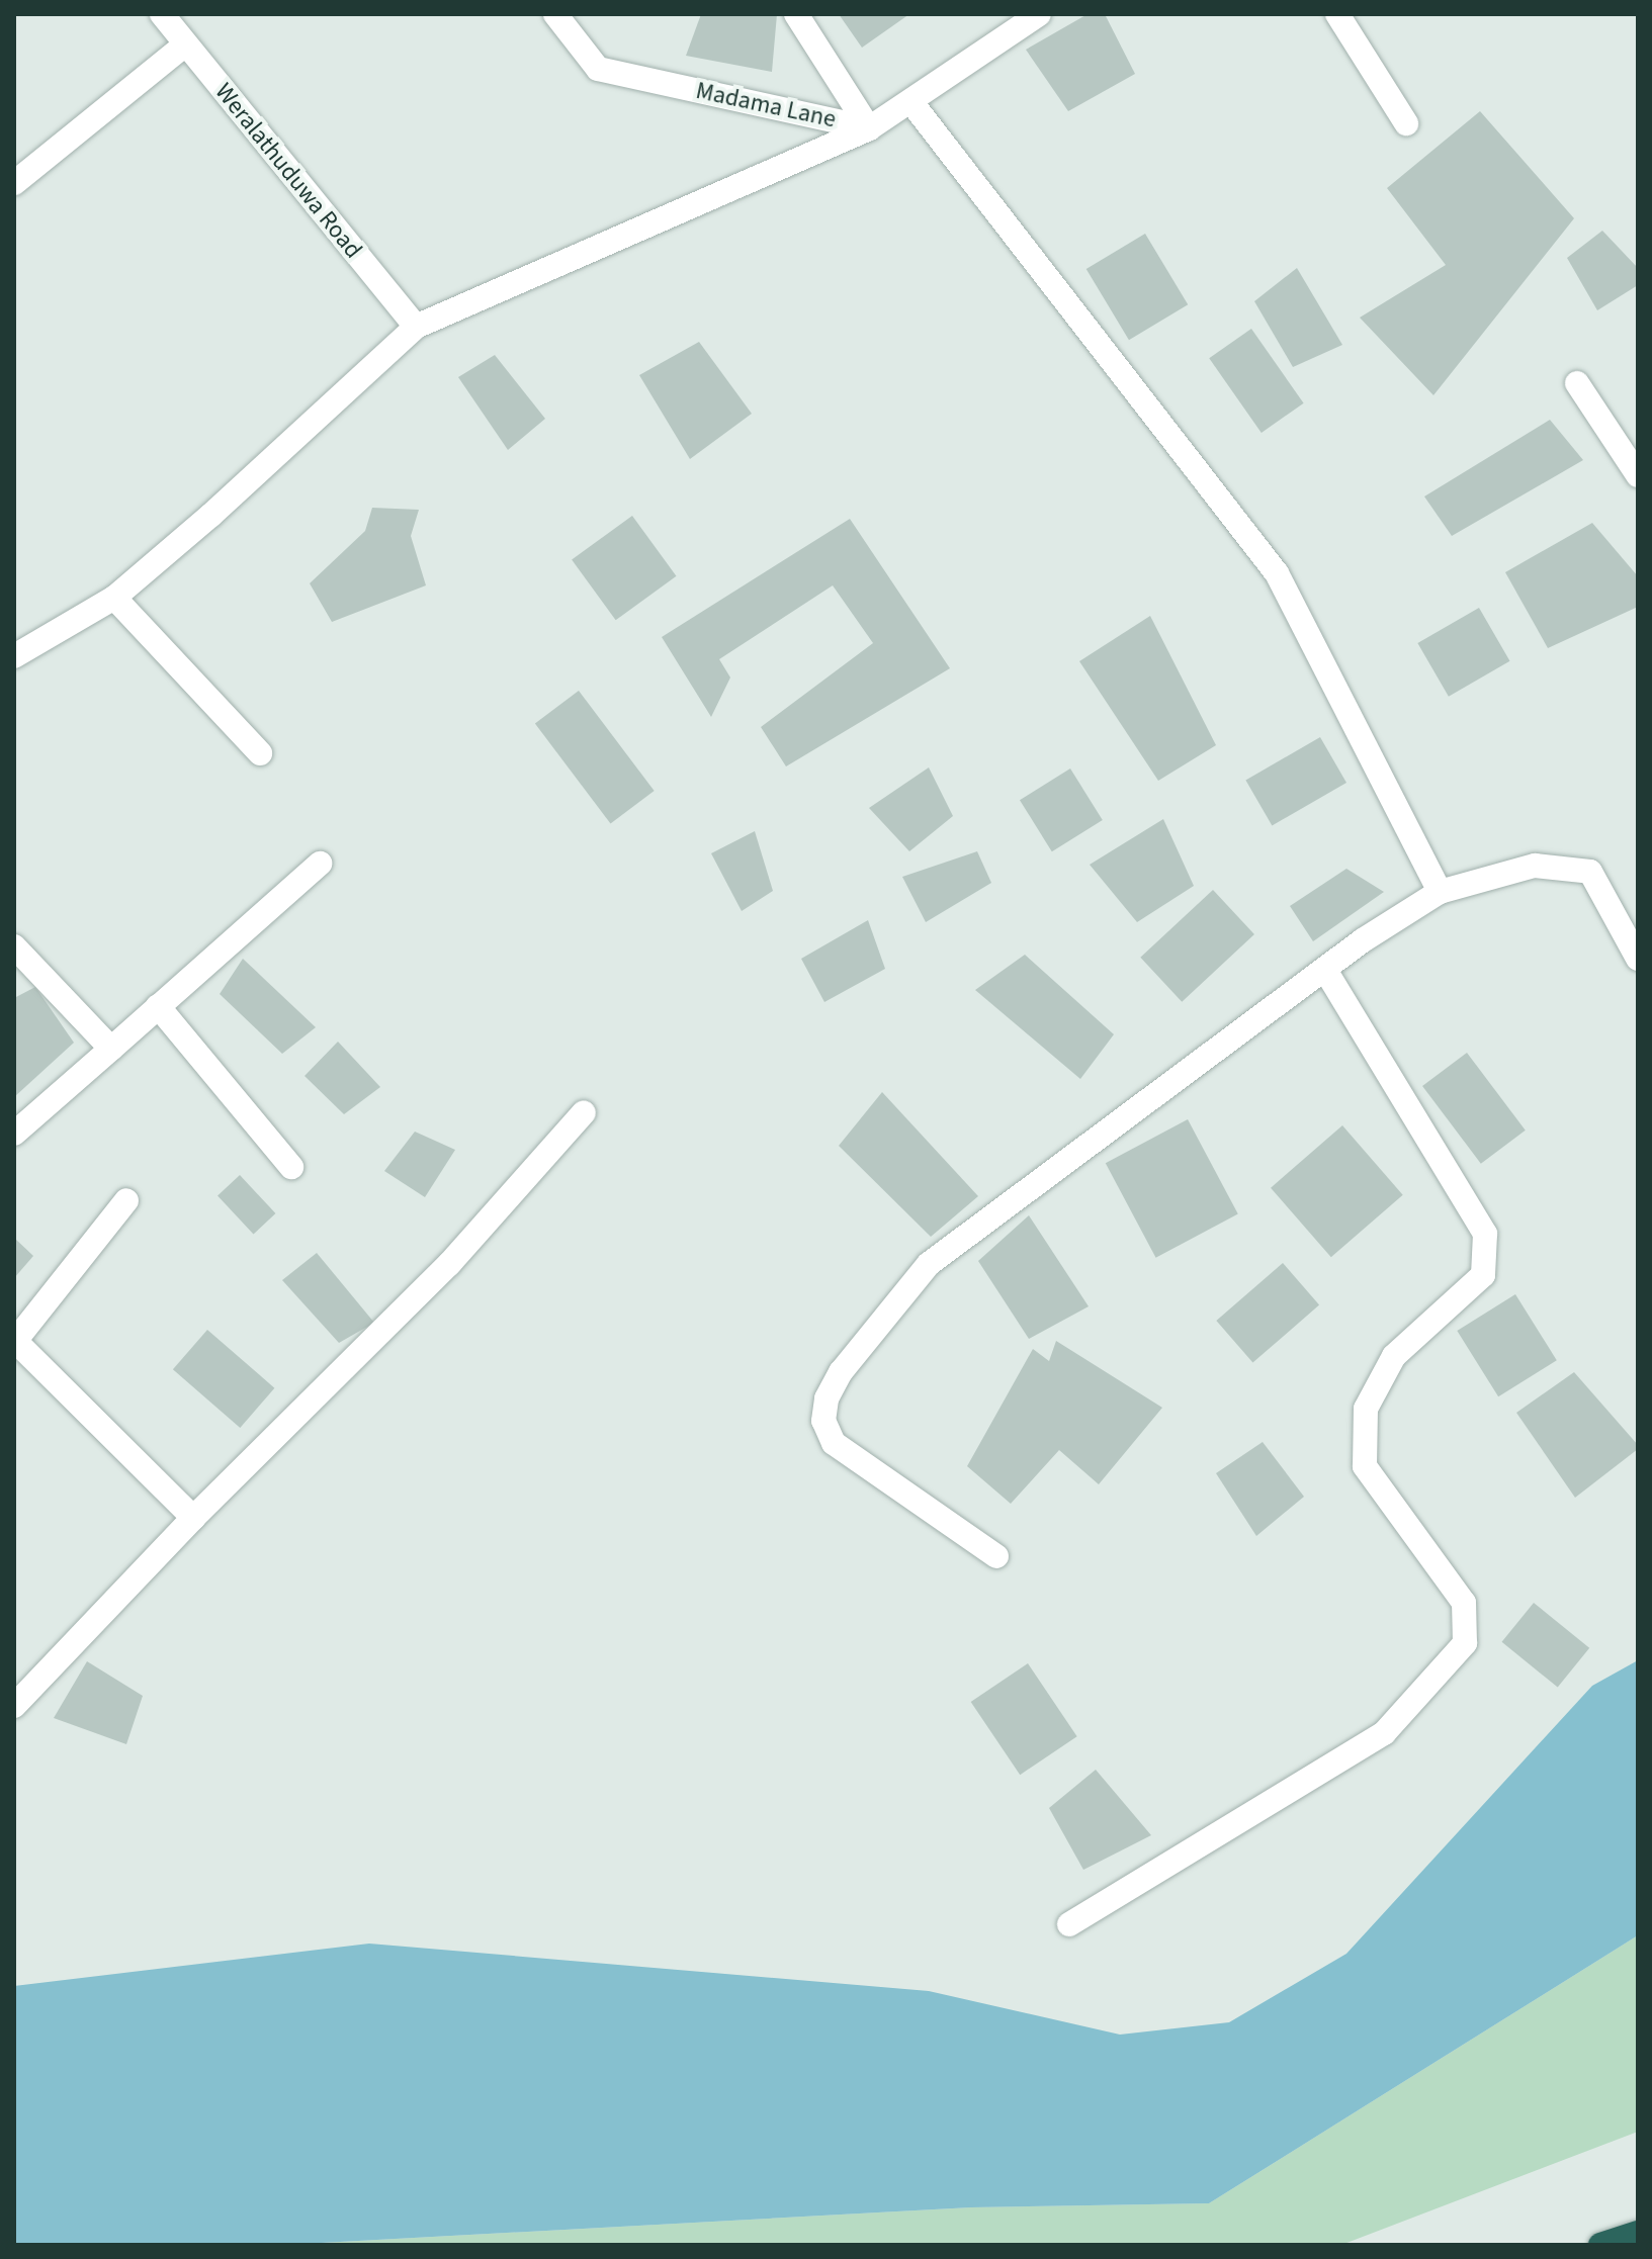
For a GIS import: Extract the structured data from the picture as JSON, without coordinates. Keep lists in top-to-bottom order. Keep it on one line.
{"streets":{"street":["Madama Lane","Weralathuduwa Road"]}}
